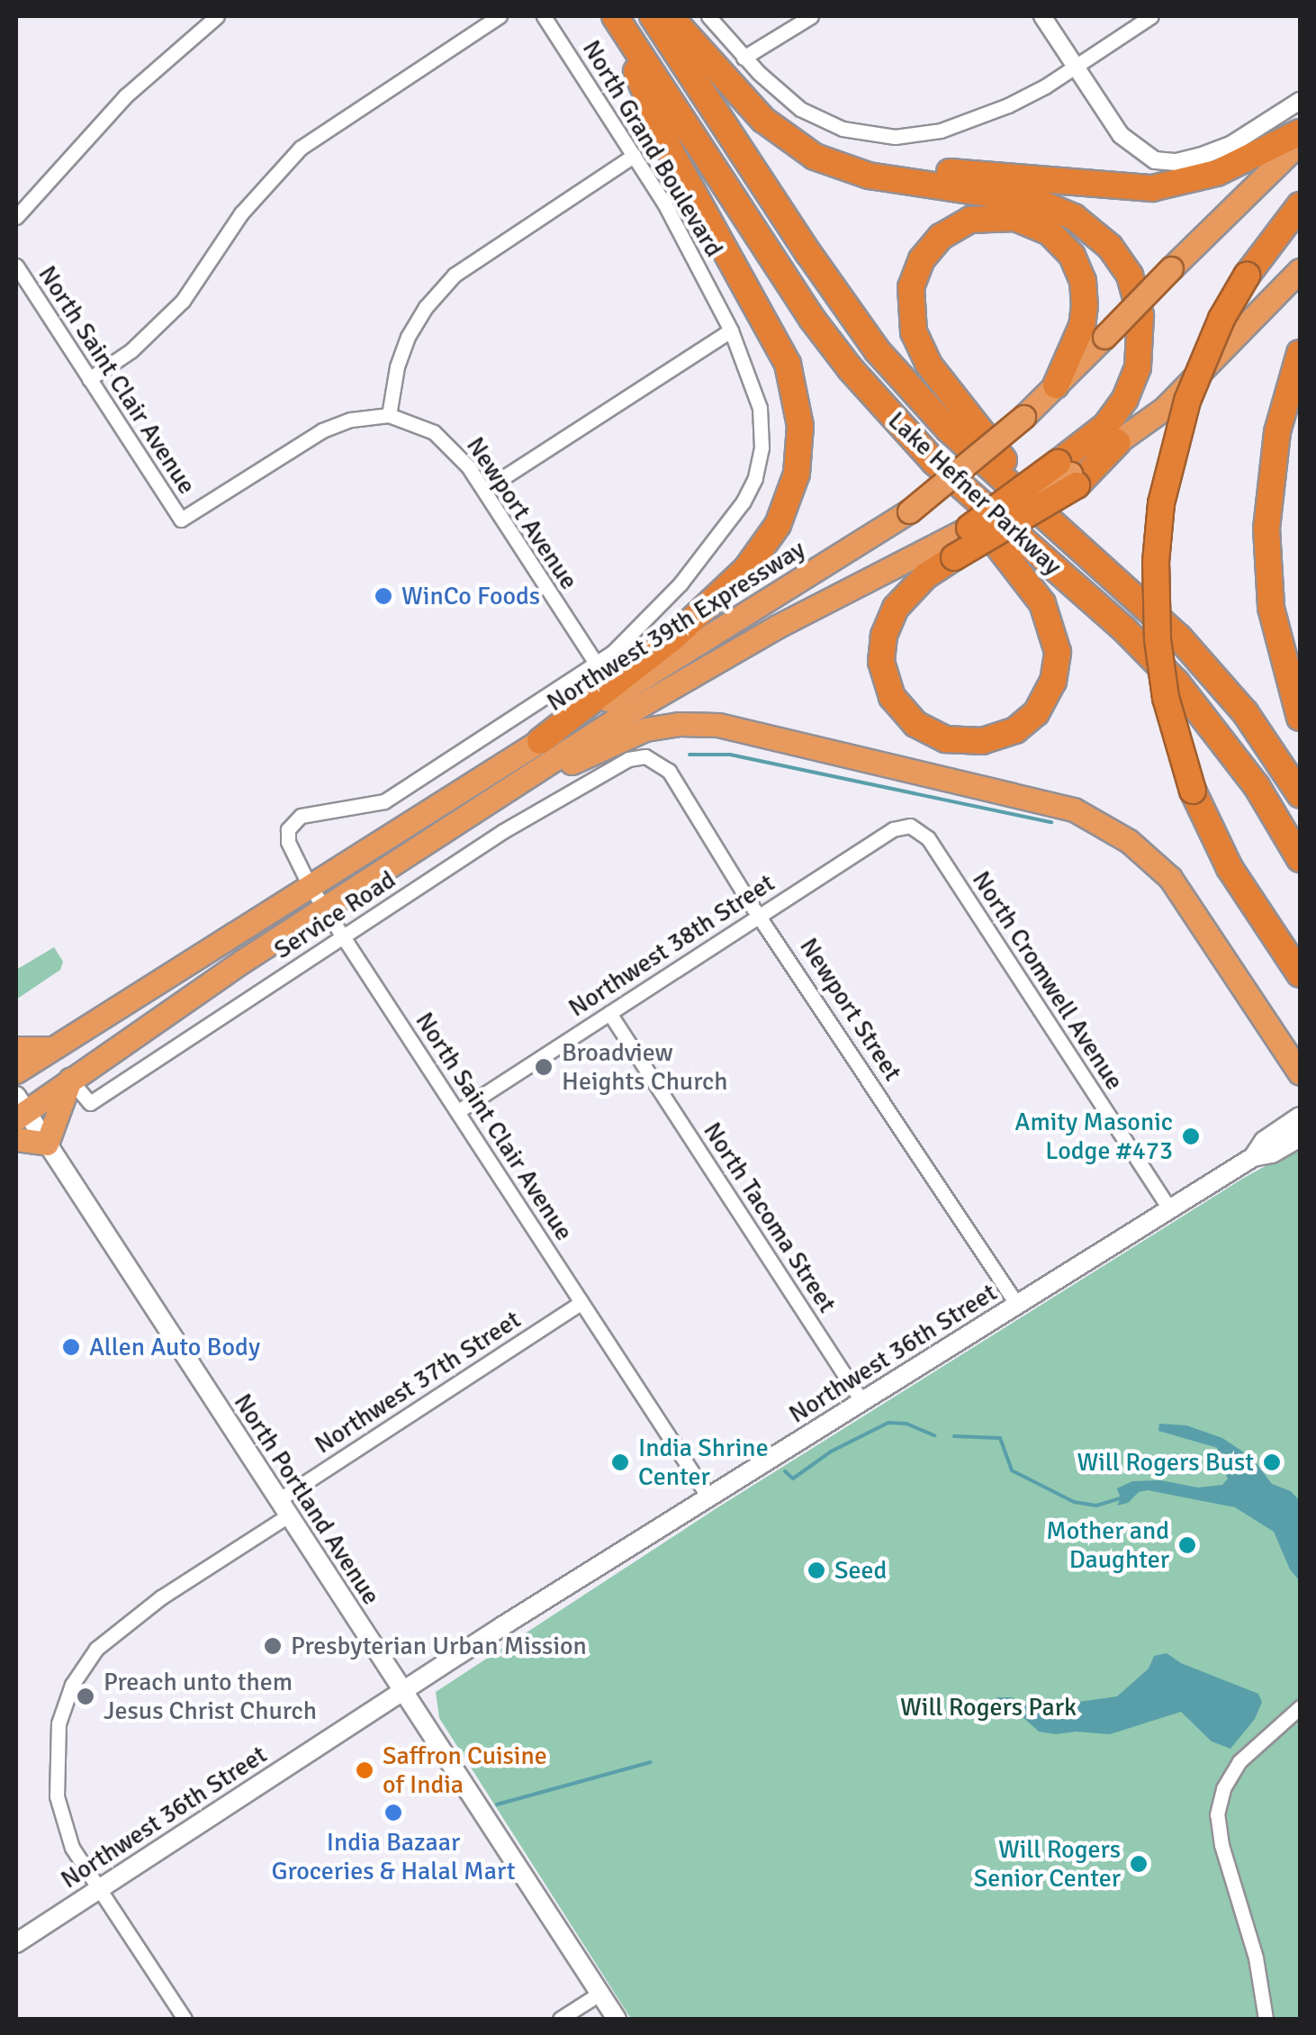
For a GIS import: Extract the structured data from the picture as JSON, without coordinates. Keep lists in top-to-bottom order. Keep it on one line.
{"streets":{"highway":["Lake Hefner Parkway","Northwest 39th Expressway"],"main road":["Northwest 36th Street","North Portland Avenue"],"street":["North Grand Boulevard","North Saint Clair Avenue","Newport Avenue","Service Road","Northwest 38th Street","North Cromwell Avenue","Newport Street","North Tacoma Street","Northwest 37th Street"]},"crossings":[["North Grand Boulevard","North Saint Clair Avenue"],["North Grand Boulevard","Newport Avenue"],["North Saint Clair Avenue","Newport Avenue"],["North Saint Clair Avenue","Northwest 39th Expressway"],["North Saint Clair Avenue","Service Road"],["North Saint Clair Avenue","Northwest 38th Street"],["North Saint Clair Avenue","Northwest 36th Street"],["North Saint Clair Avenue","Northwest 37th Street"],["Northwest 39th Expressway","Service Road"],["Northwest 39th Expressway","North Portland Avenue"],["Service Road","Newport Street"],["Northwest 38th Street","North Cromwell Avenue"],["Northwest 38th Street","Newport Street"],["Northwest 38th Street","North Tacoma Street"],["North Cromwell Avenue","Northwest 36th Street"],["Newport Street","Northwest 36th Street"],["North Tacoma Street","Northwest 36th Street"],["Northwest 36th Street","Northwest 37th Street"],["Northwest 36th Street","North Portland Avenue"],["Northwest 37th Street","North Portland Avenue"]],"parks":["Will Rogers Park"],"places":["WinCo Foods","Broadview Heights Church","Amity Masonic Lodge #473","Allen Auto Body","India Shrine Center","Will Rogers Bust","Mother and Daughter","Seed","Presbyterian Urban Mission","Preach unto them Jesus Christ Church","Saffron Cuisine of India","India Bazaar Groceries & Halal Mart","Will Rogers Senior Center"]}
